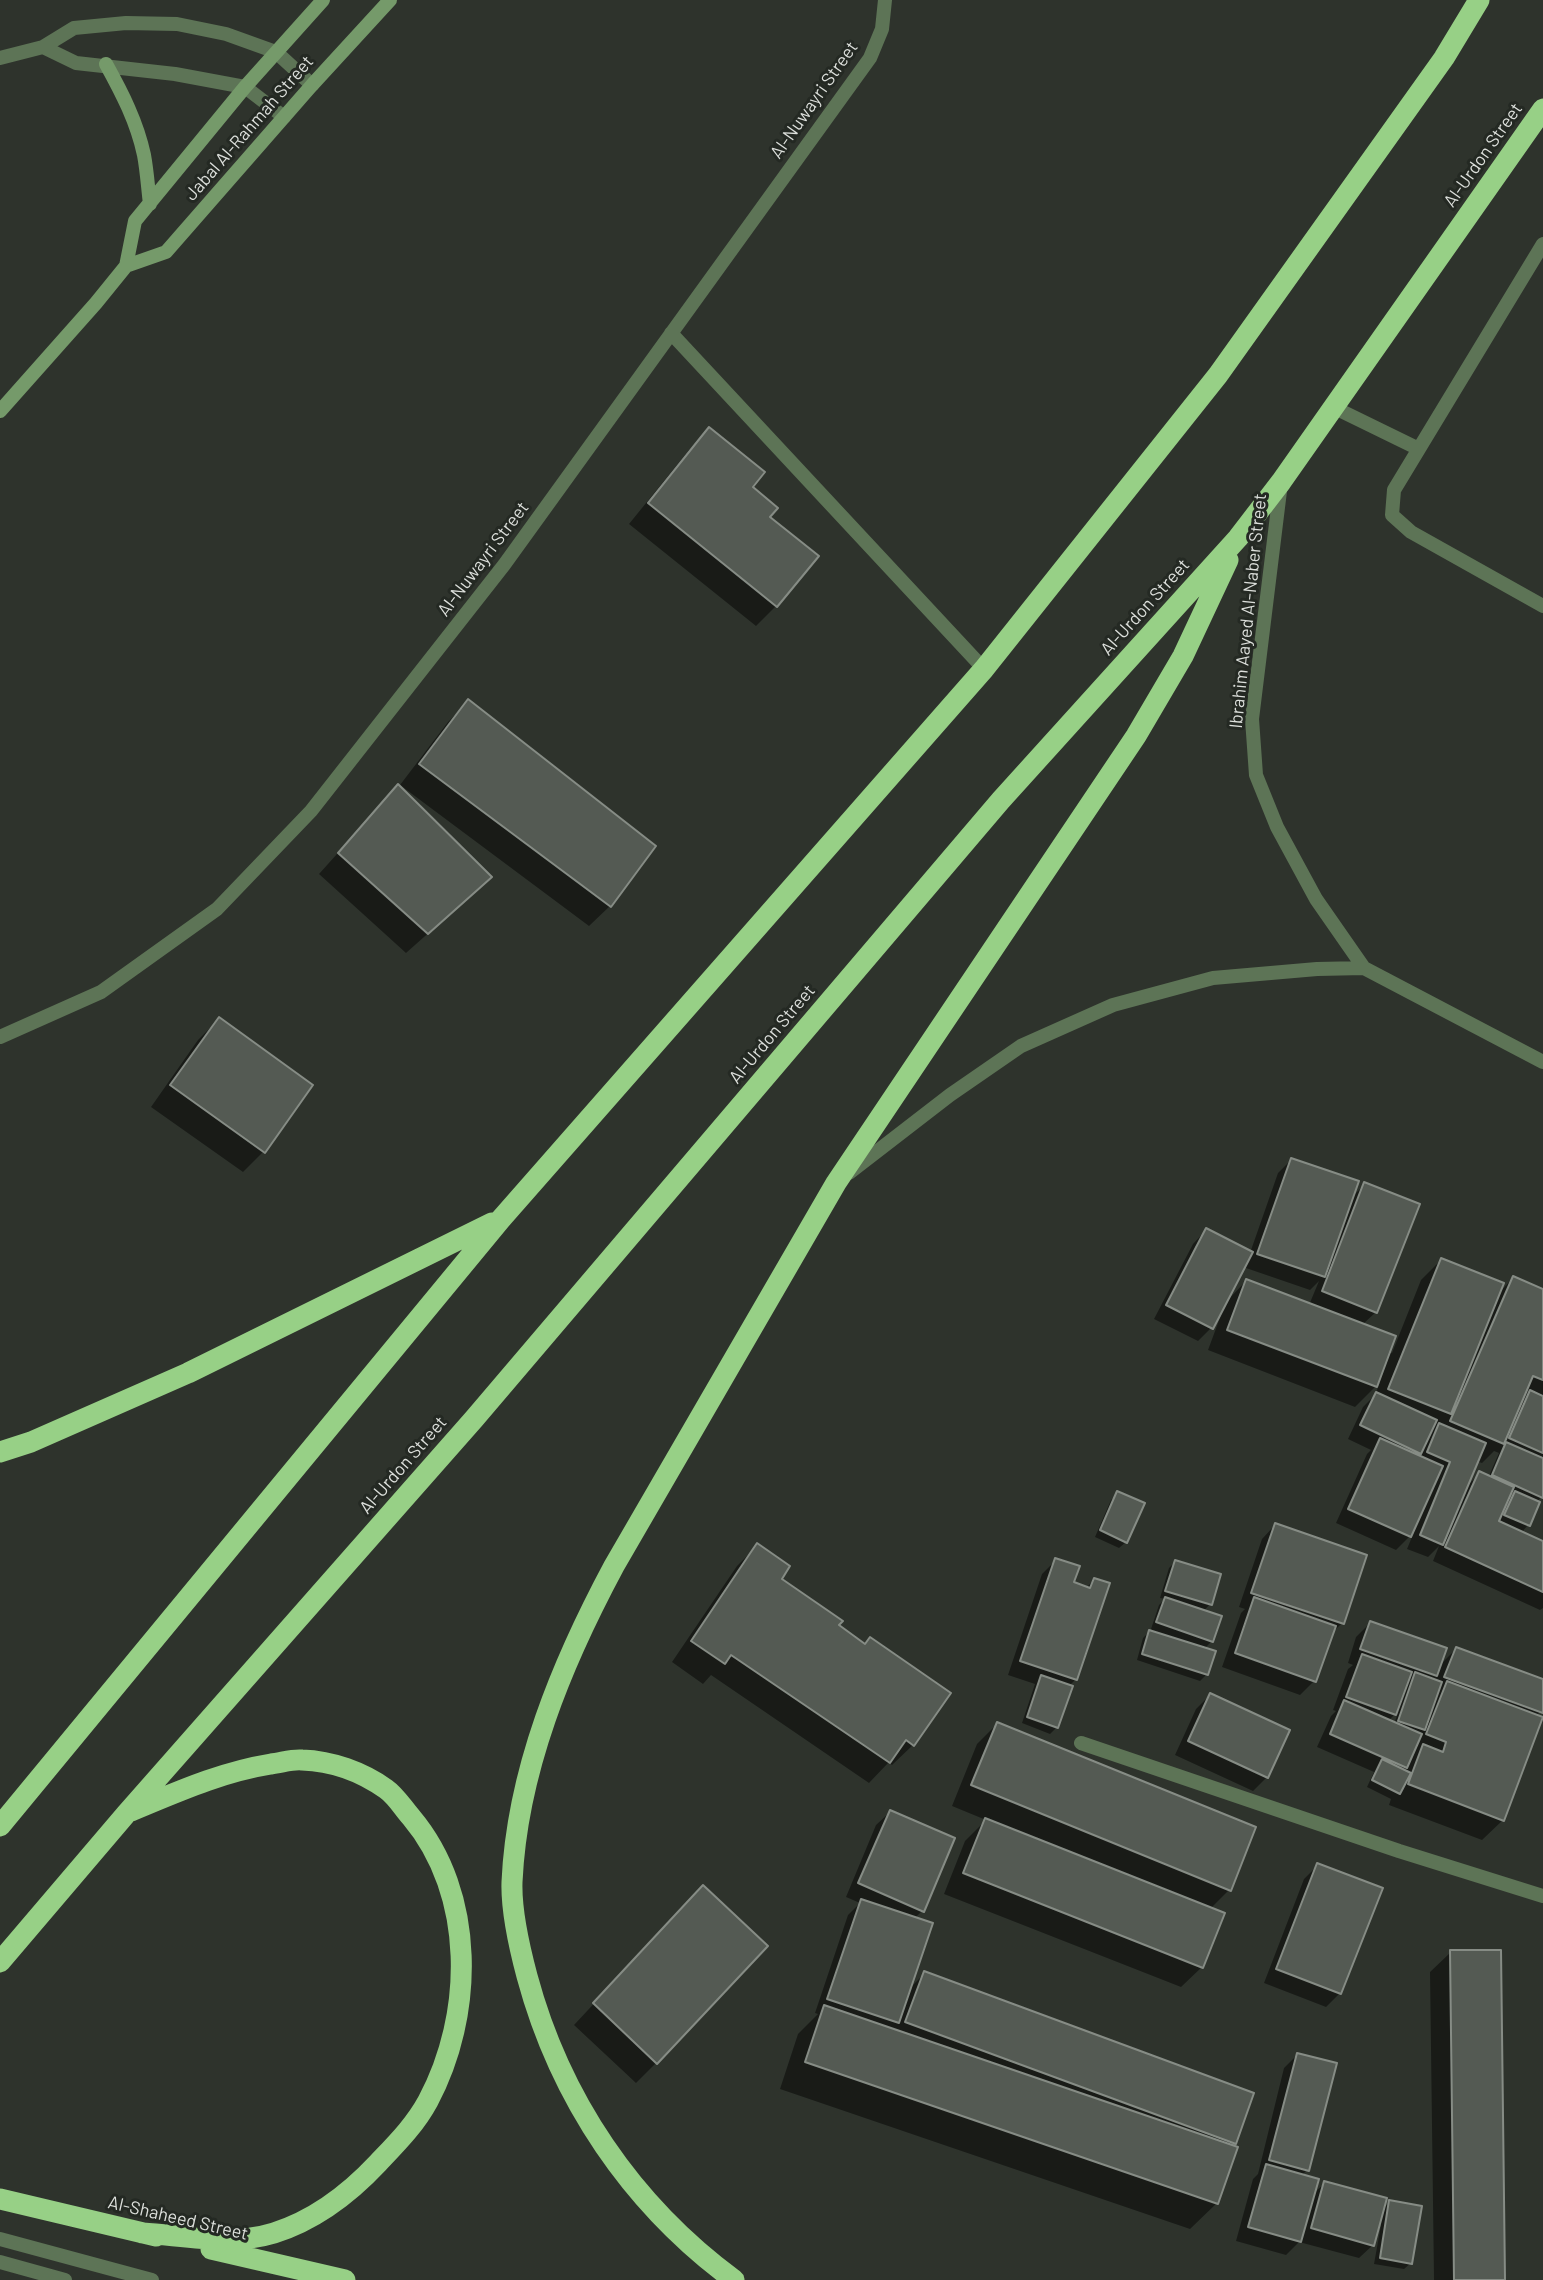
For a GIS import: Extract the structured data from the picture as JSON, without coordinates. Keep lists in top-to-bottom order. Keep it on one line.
{"streets":{"highway":["Al-Urdon Street","Al-Shaheed Street"],"street":["Al-Nuwayri Street","Jabal Al-Rahmah Street","Ibrahim Aayed Al-Naber Street"]},"crossings":[["Al-Urdon Street","Ibrahim Aayed Al-Naber Street"]]}
